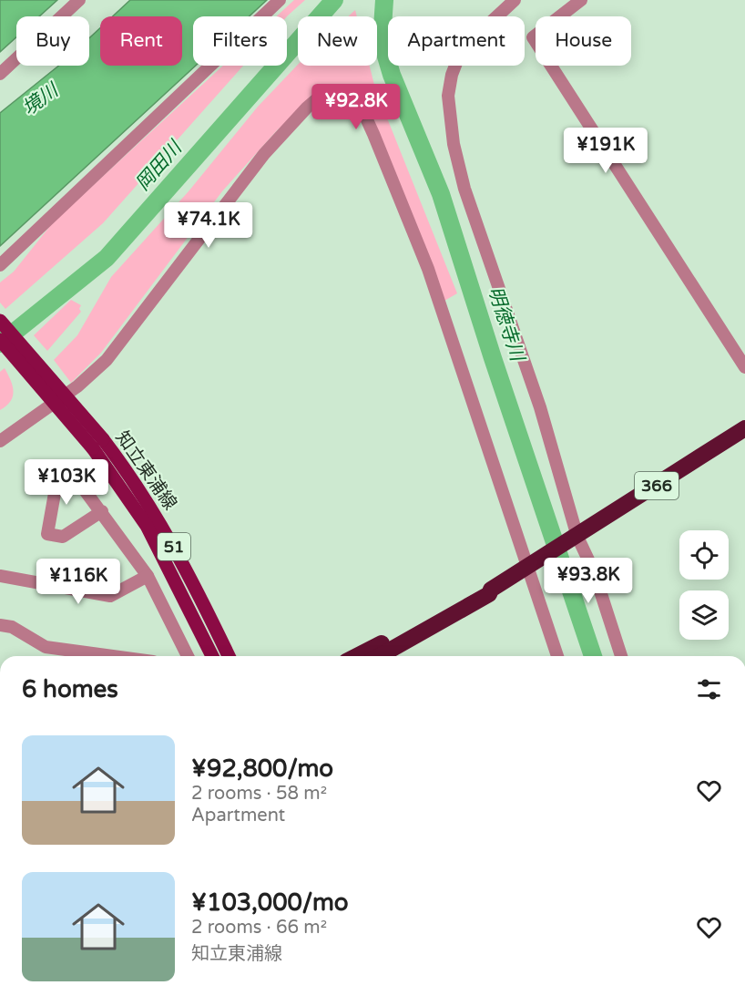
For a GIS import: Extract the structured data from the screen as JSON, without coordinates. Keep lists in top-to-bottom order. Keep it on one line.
{"streets":{"highway":["366"],"main road":["知立東浦線","51"]},"water":["境川","岡田川","明徳寺川"],"page":{"chip":["Buy","Rent","Filters","New","Apartment","House"],"price":["¥92.8K","¥191K","¥74.1K","¥103K","¥93.8K","¥116K"],"heading":"6 homes","list":[{"name":"¥92,800/mo","note":"2 rooms · 58 m² · Apartment"},{"name":"¥103,000/mo","note":"2 rooms · 66 m² · 知立東浦線"}]}}
